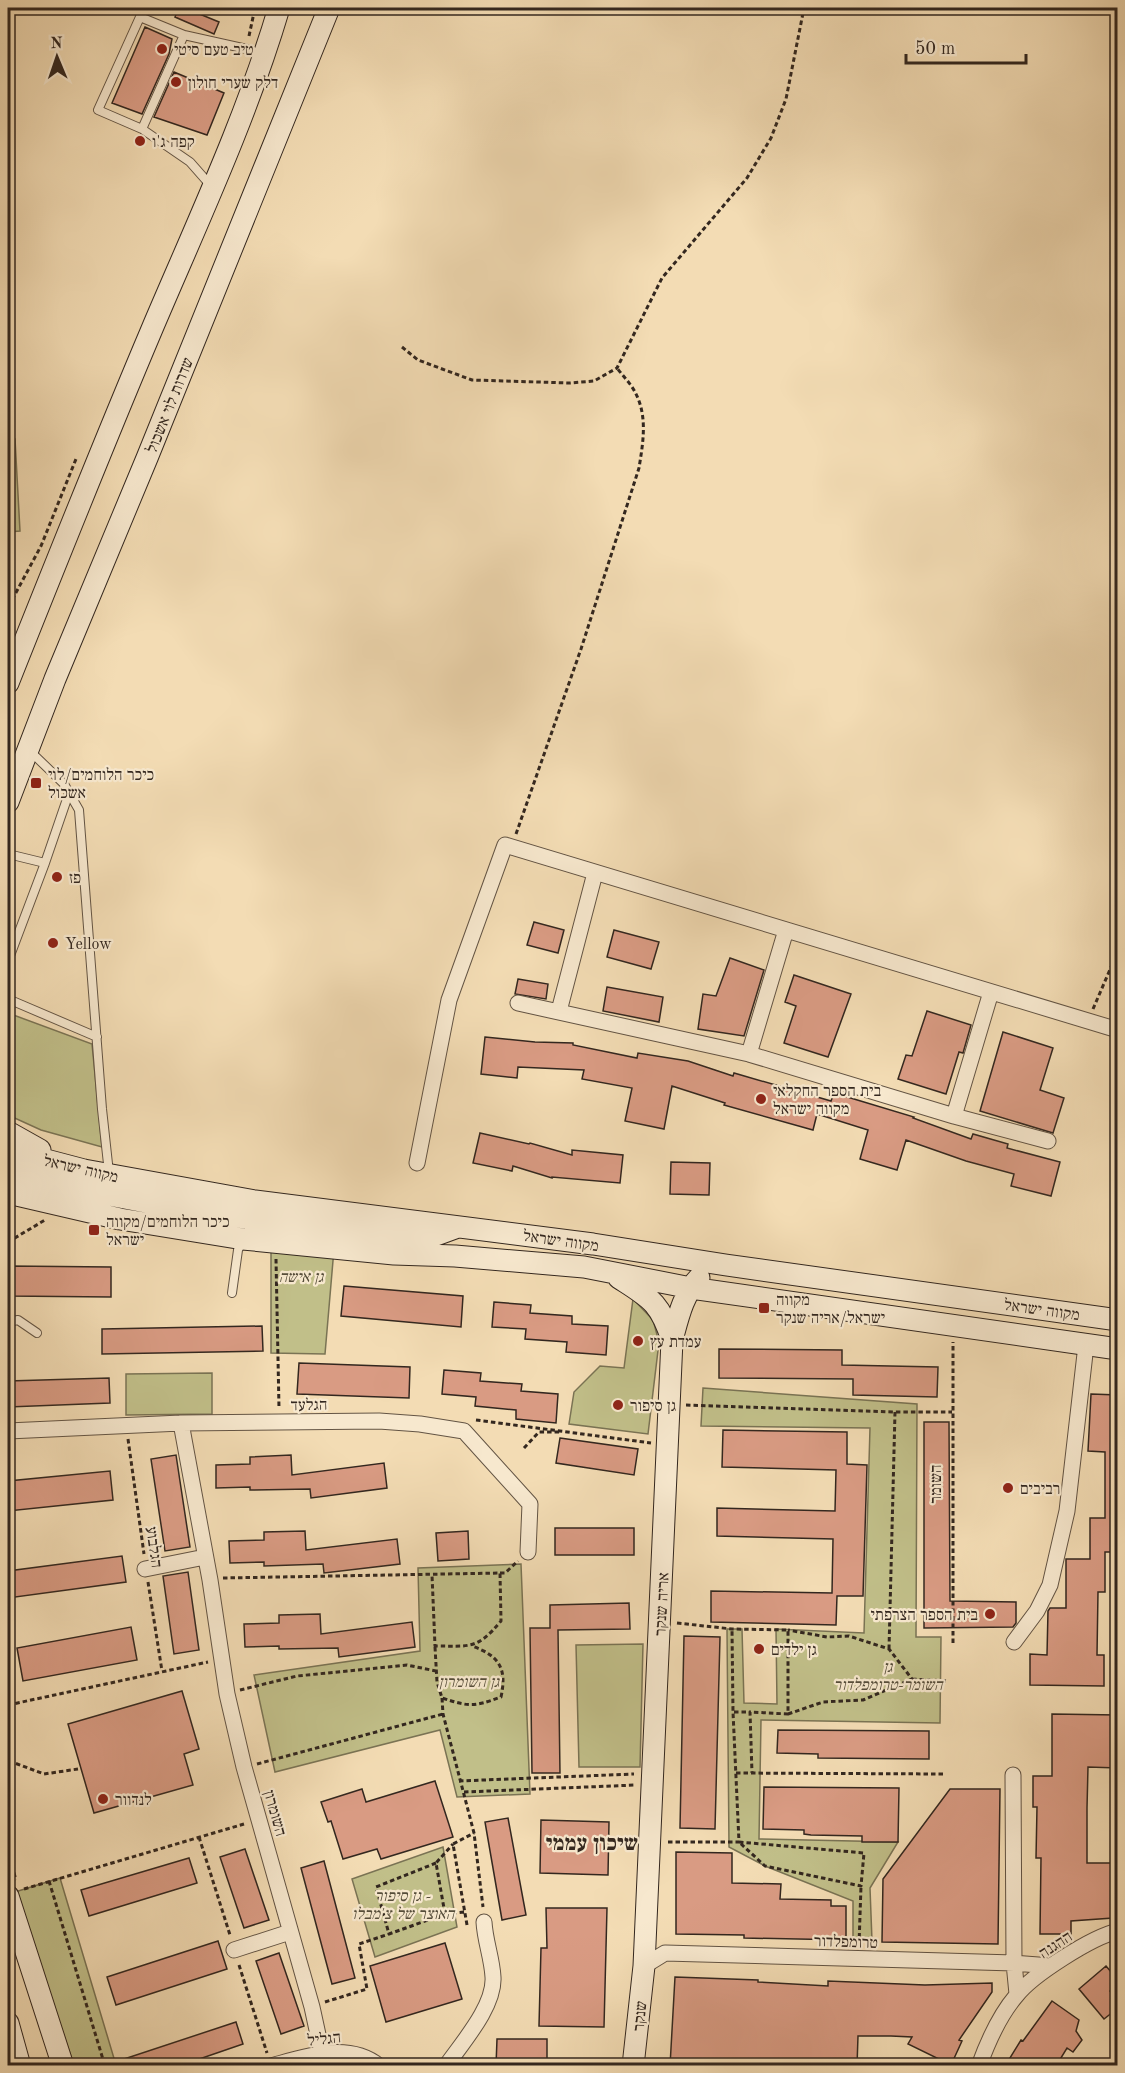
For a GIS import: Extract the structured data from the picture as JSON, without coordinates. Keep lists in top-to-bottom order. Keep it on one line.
{"streets":{"main road":["שדרות לוי אשכול","מקווה ישראל","אריה שנקר","שנקר"],"street":["הגלעד","השומרון","טרומפלדור","ההגנה","הגליל"],"path":["השומר","הגלבוע"]},"crossings":[["מקווה ישראל","השומר"],["מקווה ישראל","אריה שנקר"],["הגלעד","הגלבוע"],["הגלעד","השומרון"],["אריה שנקר","טרומפלדור"],["אריה שנקר","שנקר"],["השומרון","הגליל"],["טרומפלדור","ההגנה"],["טרומפלדור","שנקר"]],"districts":["שיכון עממי"],"parks":["גן אישה","גן השומר-טרומפלדור","גן השומרון","גן סיפור - האוצר של צ'מבלו"],"places":{"other":["טיב טעם סיטי","דלק שערי חולון","קפה ג'ו","פז","Yellow","בית הספר החקלאי מקווה ישראל","עמדת עץ","גן סיפור","רביבים","בית הספר הצרפתי","גן ילדים","לנדוור"],"transit":["כיכר הלוחמים/לוי אשכול","כיכר הלוחמים/מקווה ישראל","מקווה ישראל/אריה שנקר"]},"scale_bar":"50 m","north":"top"}
